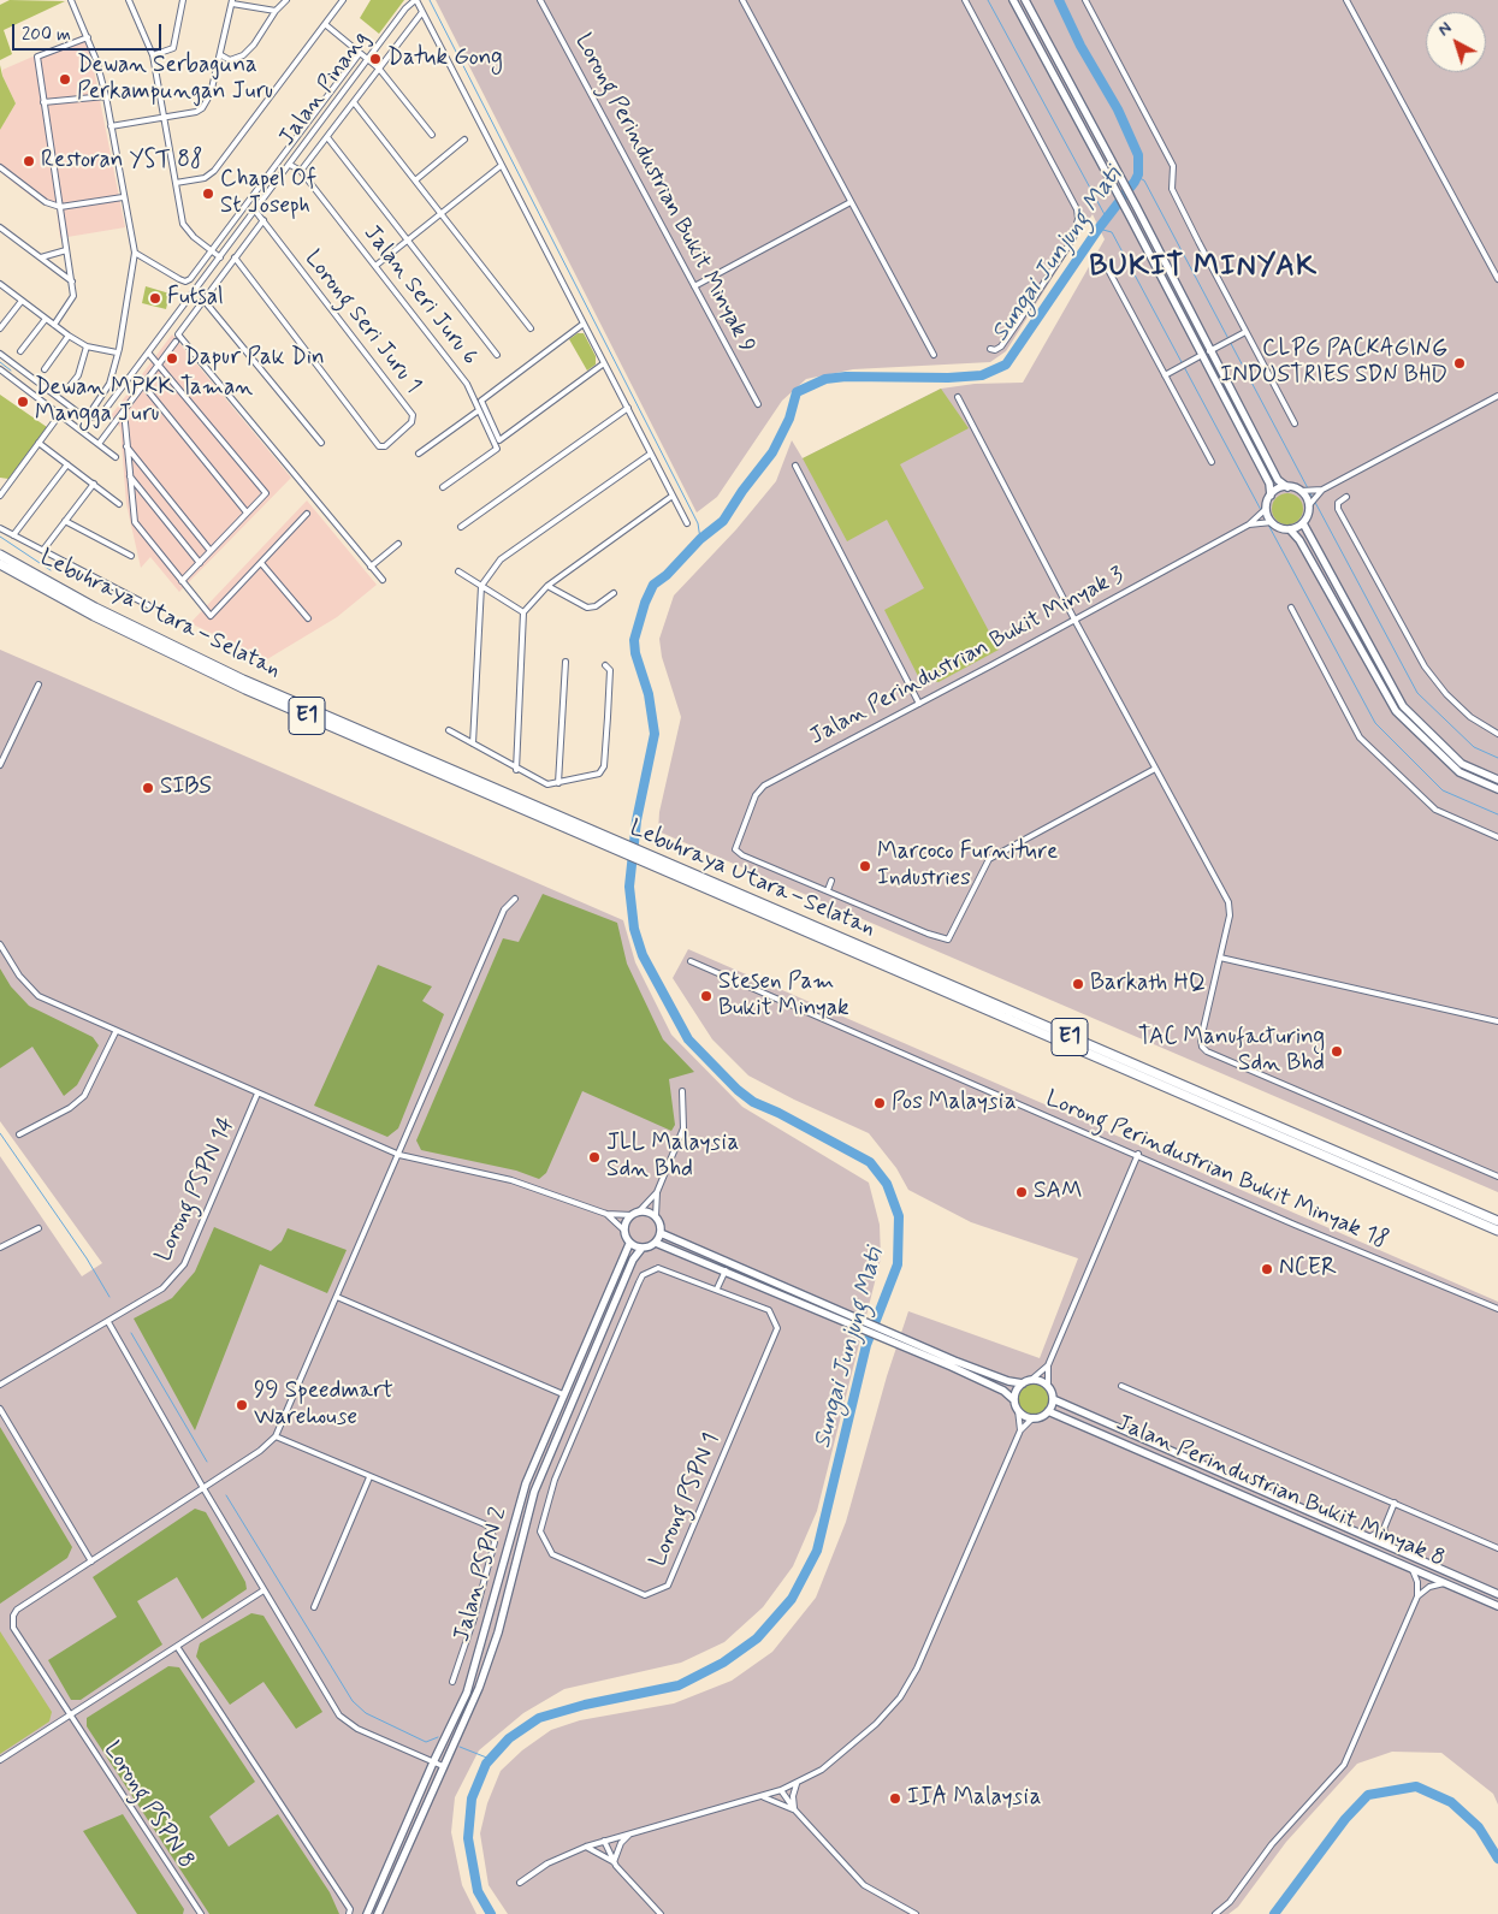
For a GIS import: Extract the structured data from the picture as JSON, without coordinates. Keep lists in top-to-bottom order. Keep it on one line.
{"streets":{"highway":["Lebuhraya Utara–Selatan","E1"],"street":["Jalan Pinang","Lorong Perindustrian Bukit Minyak 9","Jalan Seri Juru 6","Lorong Seri Juru 1","Jalan Perindustrian Bukit Minyak 3","Lorong Perindustrian Bukit Minyak 18","Lorong PSPN 14","Jalan Perindustrian Bukit Minyak 8","Lorong PSPN 1","Jalan PSPN 2","Lorong PSPN 8"]},"crossings":[["Jalan Pinang","Lorong Seri Juru 1"]],"districts":["BUKIT MINYAK"],"water":["Sungai Junjung Mati"],"places":["Datuk Gong","Dewan Serbaguna Perkampungan Juru","Restoran YST 88","Chapel Of St Joseph","Futsal","Dapur Pak Din","CLPG PACKAGING INDUSTRIES SDN BHD","Dewan MPKK Taman Mangga Juru","SIBS","Marcoco Furniture Industries","Barkath HQ","Stesen Pam Bukit Minyak","TAC Manufacturing Sdn Bhd","Pos Malaysia","JLL Malaysia Sdn Bhd","SAM","NCER","99 Speedmart Warehouse","IIA Malaysia"],"scale_bar":"200 m","north":"top left"}
